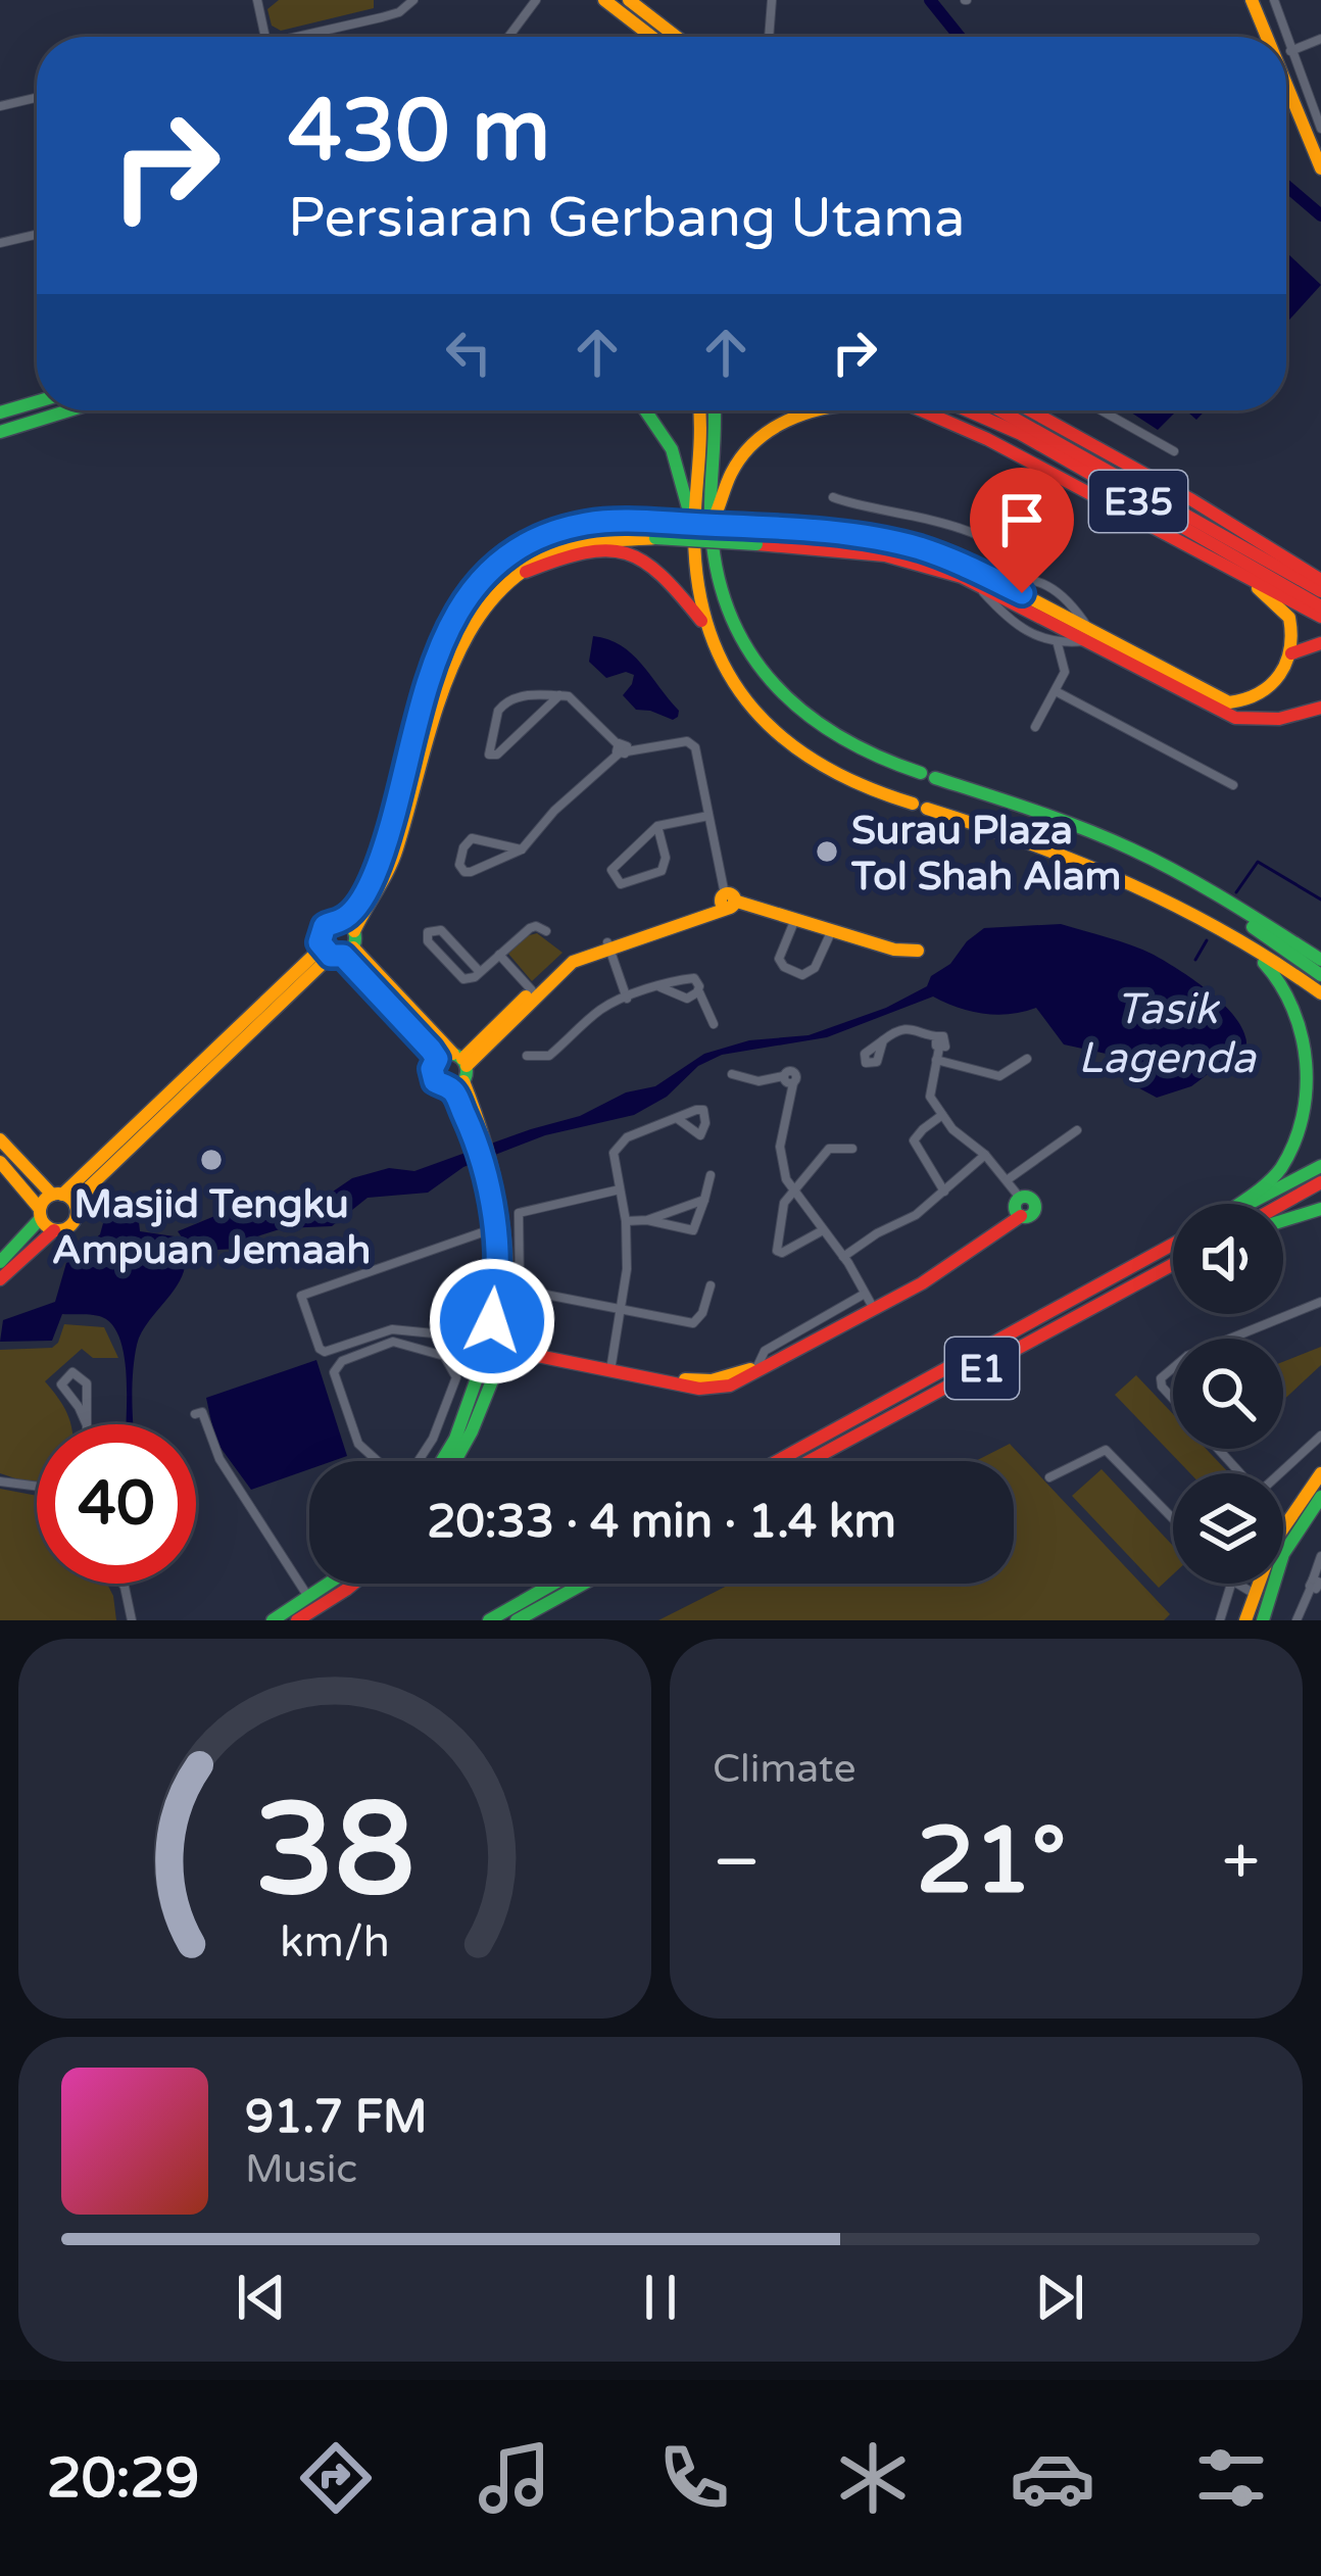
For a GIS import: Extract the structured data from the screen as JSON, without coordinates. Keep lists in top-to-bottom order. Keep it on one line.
{"streets":{"main road":["E35","E1"]},"water":["Tasik Lagenda"],"places":["Surau Plaza Tol Shah Alam","Masjid Tengku Ampuan Jemaah"],"page":{"turn":["430 m","Persiaran Gerbang Utama"],"limit":"40","trip":"20:33 · 4 min · 1.4 km","tile":"Climate","heat":["−","21°","+"],"song":["91.7 FM","Music"],"tabs":"20:29","gauge":["38","km/h"]}}
